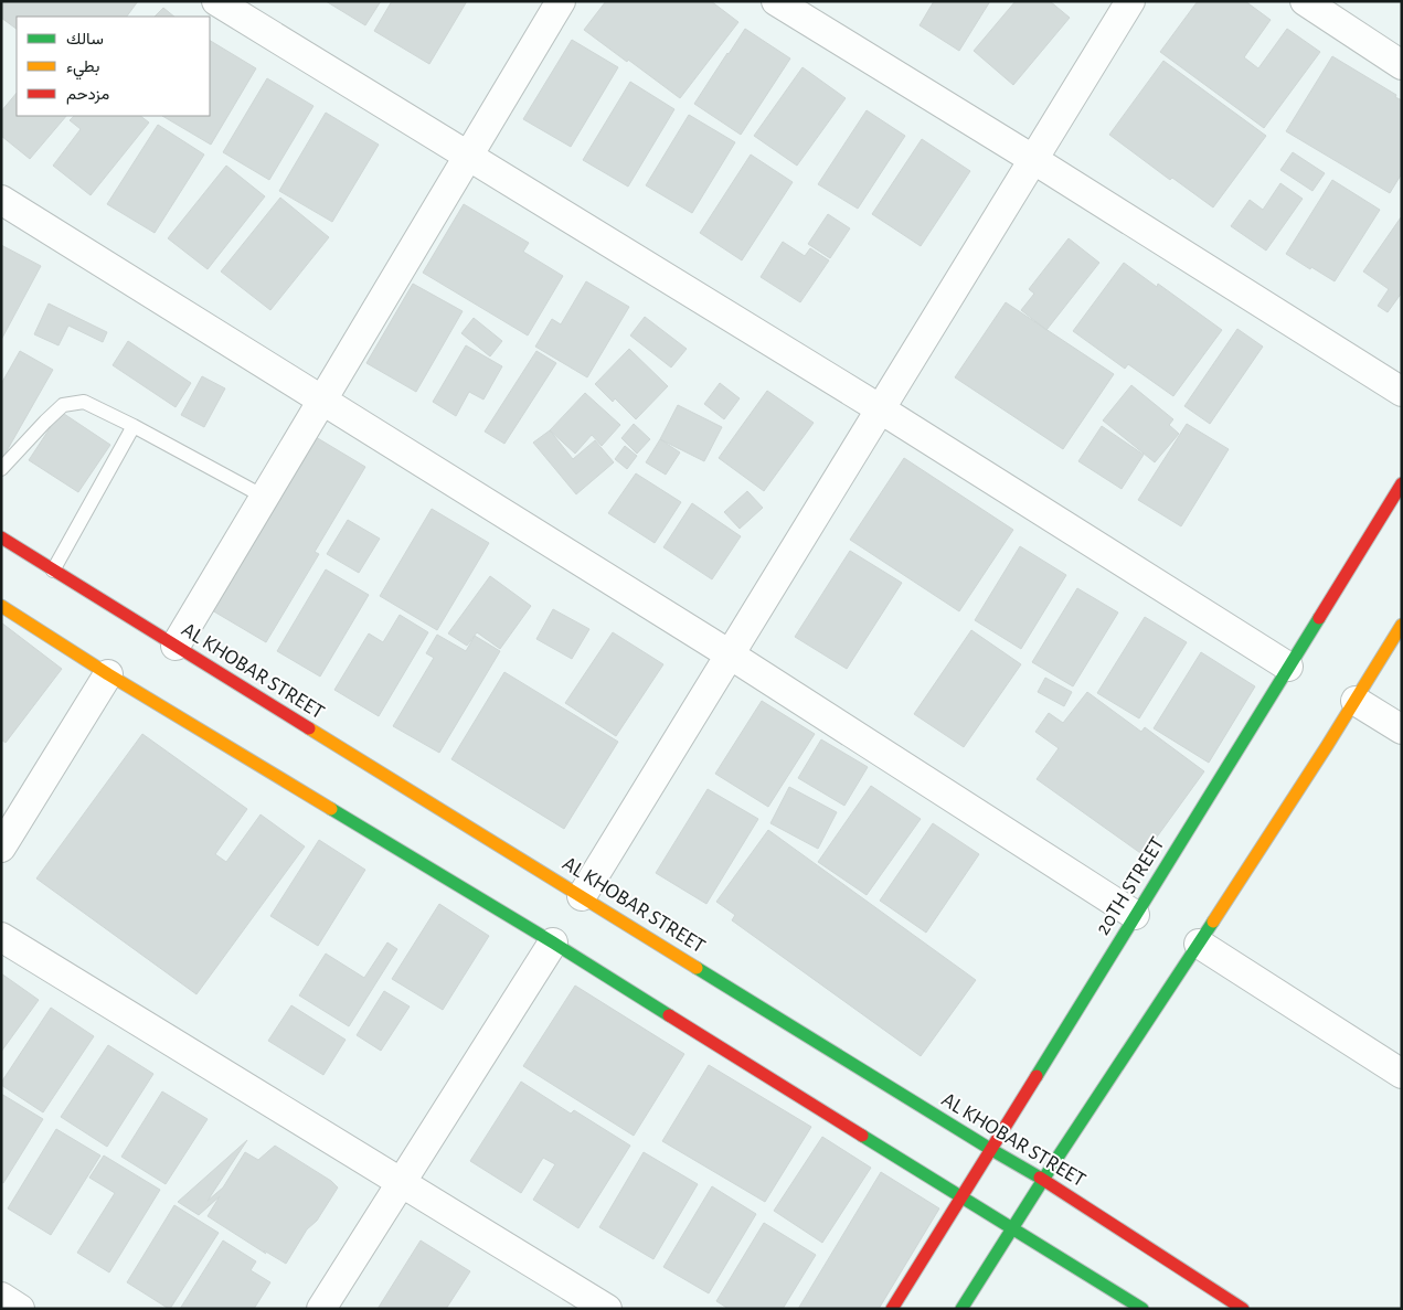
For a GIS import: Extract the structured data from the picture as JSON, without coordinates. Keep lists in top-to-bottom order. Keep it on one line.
{"streets":{"street":["AL KHOBAR STREET","20TH STREET"]},"crossings":[["AL KHOBAR STREET","20TH STREET"]],"legend":["سالك","بطيء","مزدحم"]}
